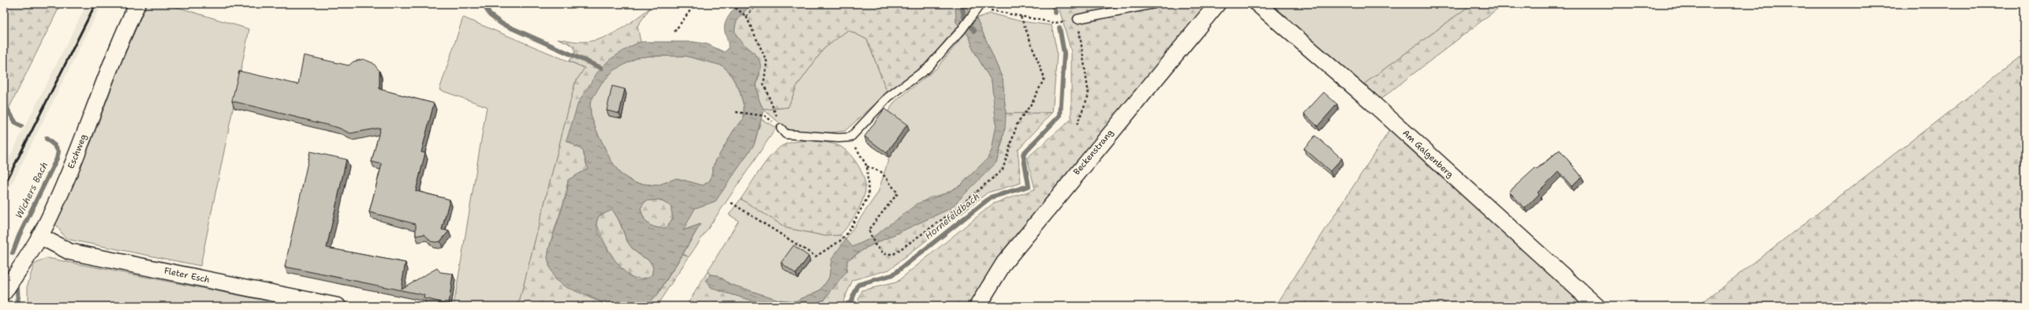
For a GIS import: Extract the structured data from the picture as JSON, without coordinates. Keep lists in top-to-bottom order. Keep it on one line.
{"streets":{"street":["Eschweg","Beckenstrang","Am Galgenberg","Fleter Esch"]},"crossings":[["Eschweg","Fleter Esch"]],"water":["Wichers Bach","Hornefeldbach"]}
